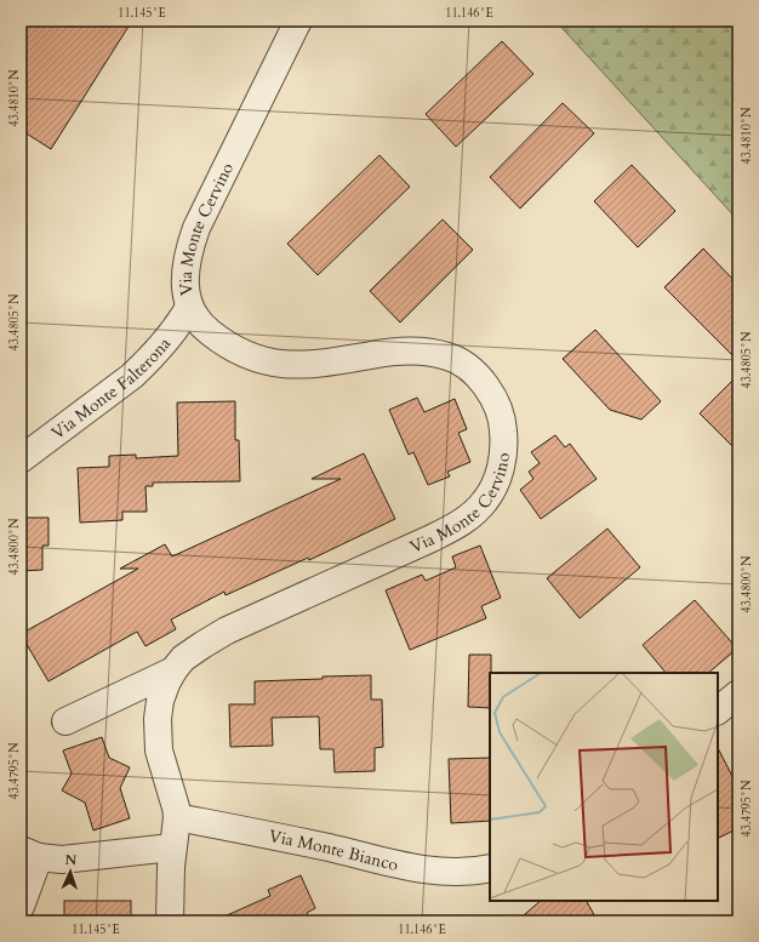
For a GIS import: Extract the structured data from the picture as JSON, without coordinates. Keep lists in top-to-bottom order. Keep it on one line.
{"streets":{"street":["Via Monte Cervino","Via Monte Falterona","Via Monte Bianco"]},"crossings":[["Via Monte Cervino","Via Monte Falterona"],["Via Monte Cervino","Via Monte Bianco"]],"north":"top","coordinates":["11.145°E","11.146°E","43.4810°N","43.4805°N","43.4800°N","43.4795°N"]}
